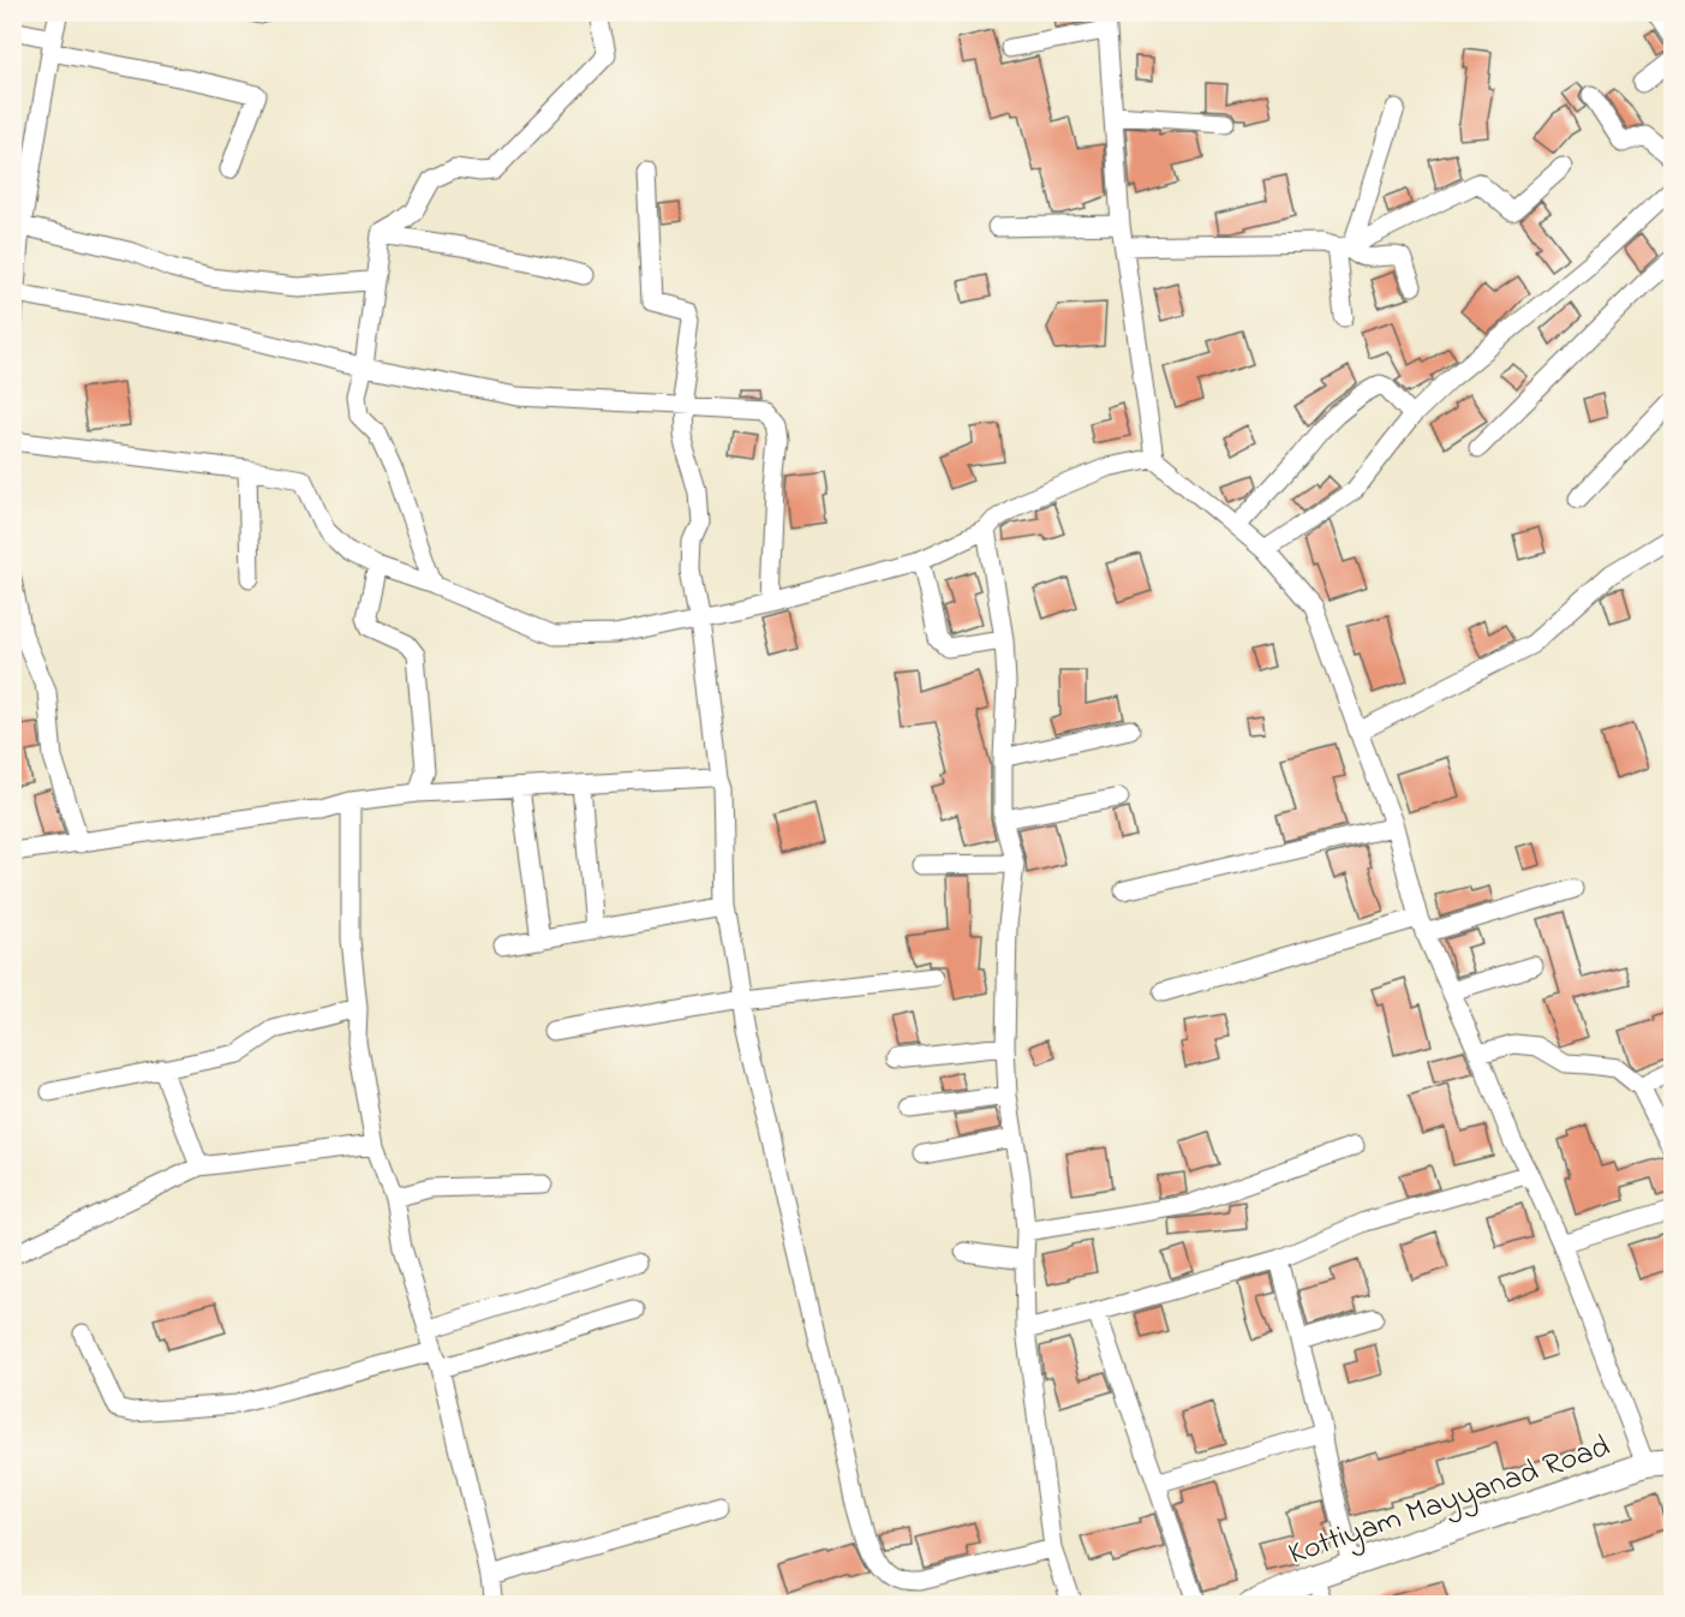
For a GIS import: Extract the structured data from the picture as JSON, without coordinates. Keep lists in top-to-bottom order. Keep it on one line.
{"streets":{"street":["Kottiyam Mayyanad Road"]}}
